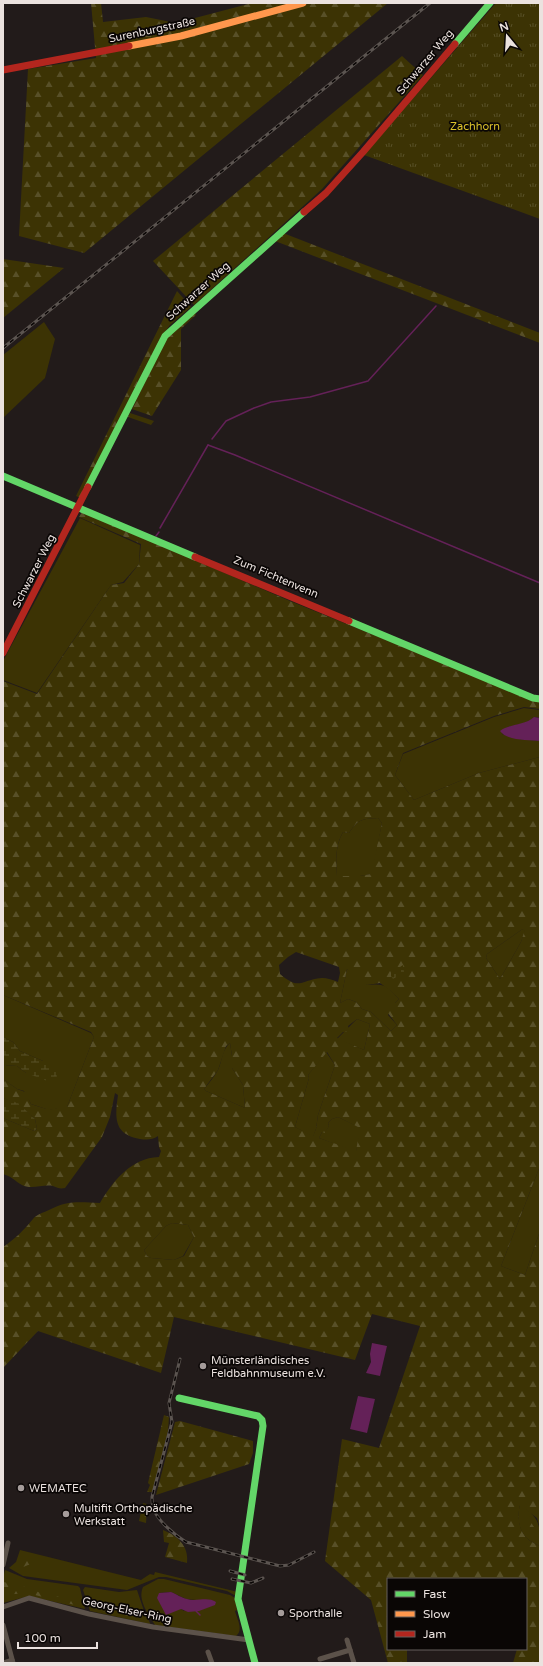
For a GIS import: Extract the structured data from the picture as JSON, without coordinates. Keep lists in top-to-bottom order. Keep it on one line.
{"streets":{"street":["Surenburgstraße","Schwarzer Weg","Zum Fichtenvenn","Georg-Elser-Ring"]},"crossings":[["Schwarzer Weg","Zum Fichtenvenn"]],"parks":["Zachhorn"],"places":["Münsterländisches Feldbahnmuseum e.V.","WEMATEC","Multifit Orthopädische Werkstatt","Sporthalle"],"legend":["Fast","Slow","Jam"],"scale_bar":"100 m","north":"top"}
